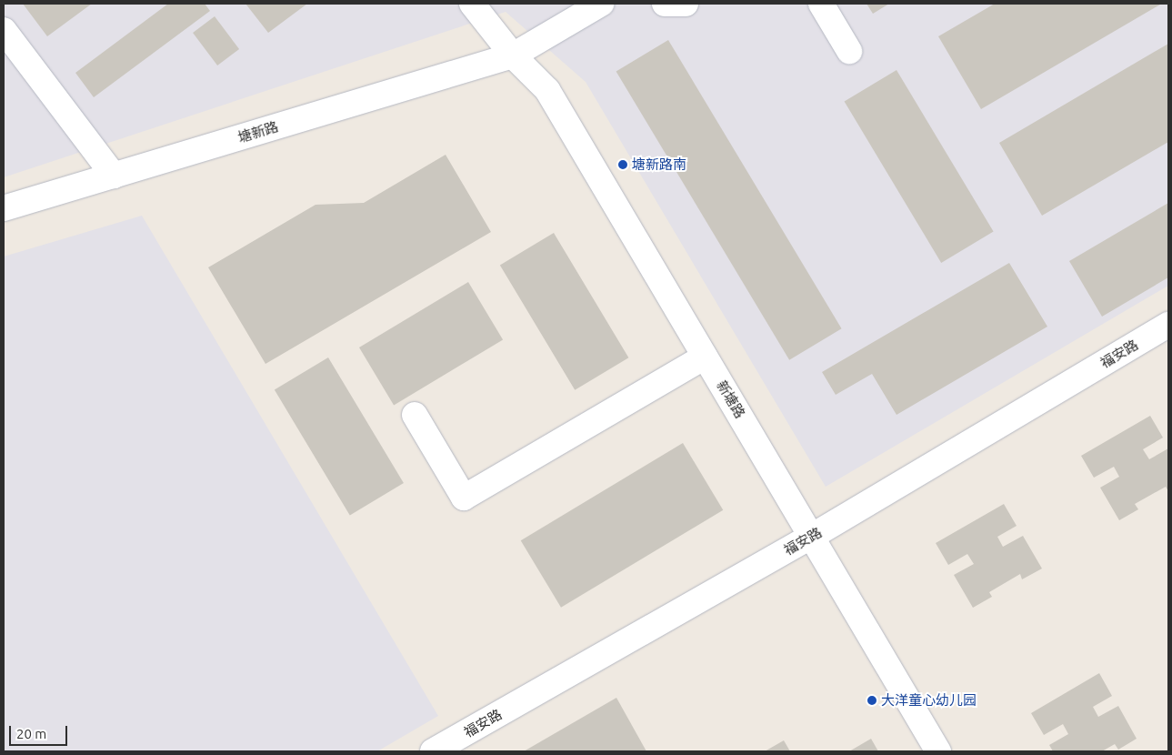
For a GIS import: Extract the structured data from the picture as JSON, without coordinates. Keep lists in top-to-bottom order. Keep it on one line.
{"streets":{"street":["塘新路","福安路","新塘路"]},"crossings":[["塘新路","新塘路"],["福安路","新塘路"]],"places":["塘新路南","大洋童心幼儿园"],"scale_bar":"20 m"}
